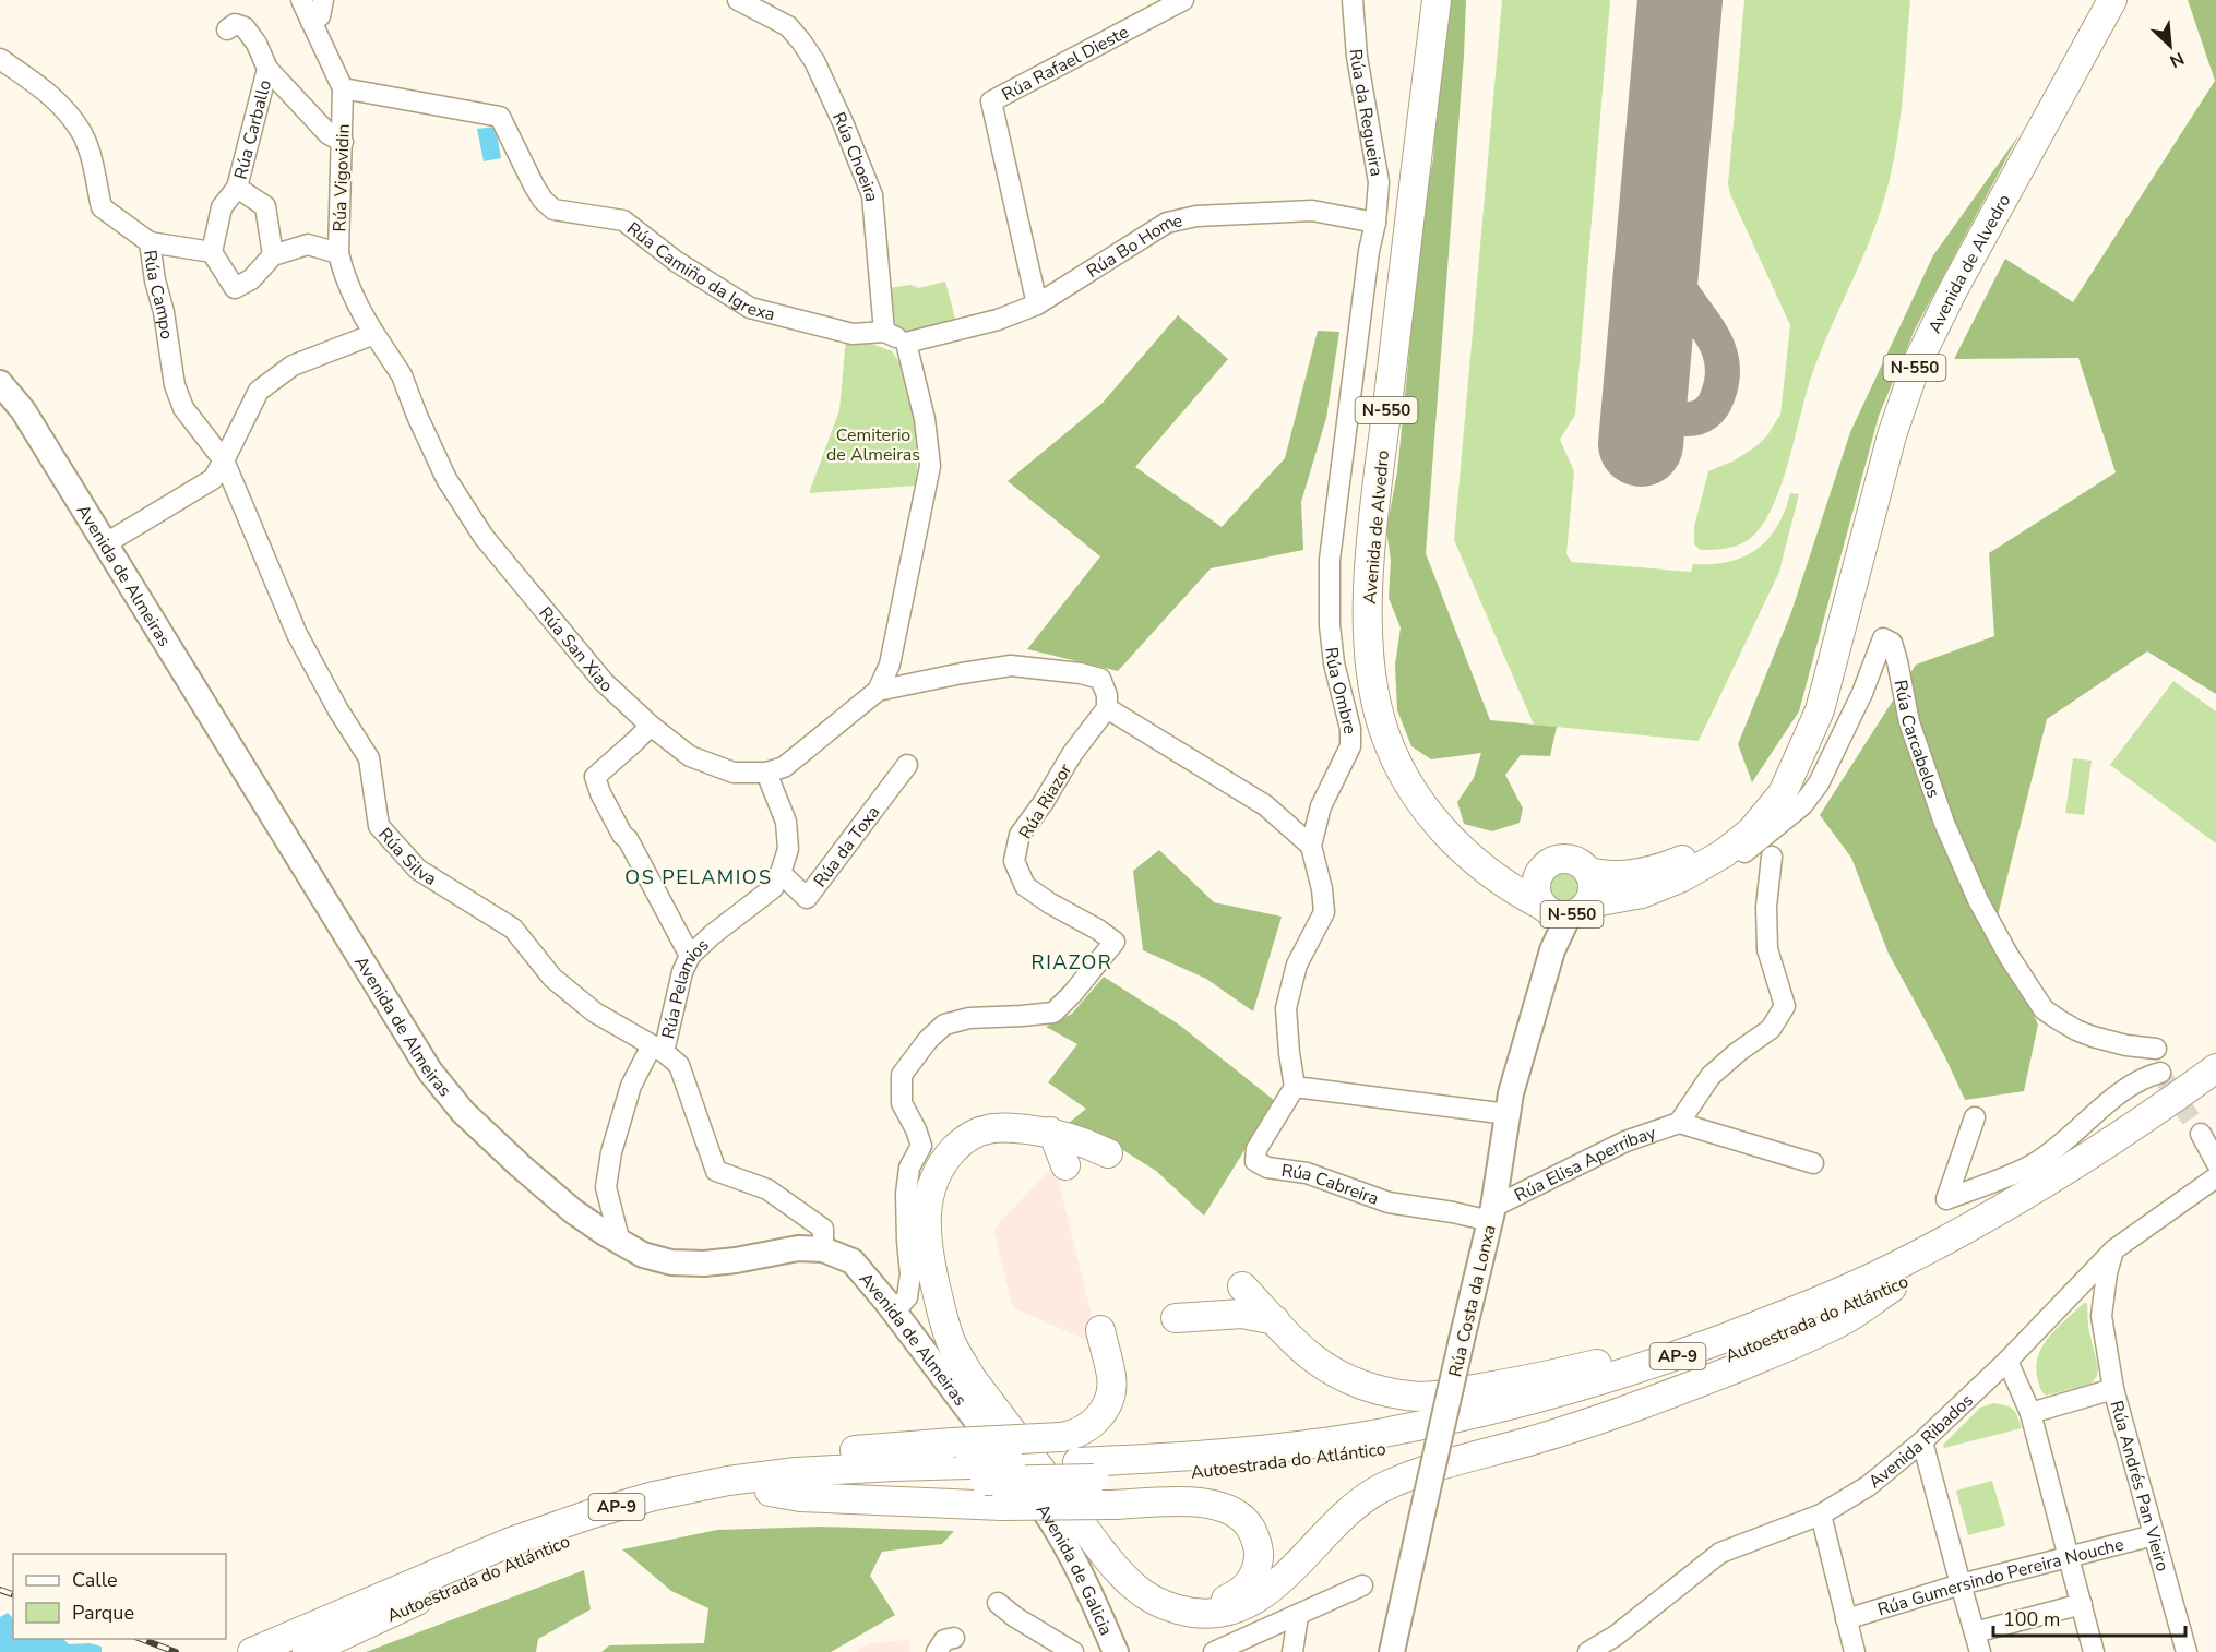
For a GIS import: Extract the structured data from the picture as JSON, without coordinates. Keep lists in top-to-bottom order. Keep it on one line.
{"streets":{"highway":["Avenida de Alvedro","N-550","Autoestrada do Atlántico","AP-9"],"main road":["Avenida de Almeiras","Rúa Costa da Lonxa","Avenida de Galicia"],"street":["Rúa Rafael Dieste","Rúa da Regueira","Rúa Carballo","Rúa Choeira","Rúa Vigovidin","Rúa Bo Home","Rúa Camiño da Igrexa","Rúa Campo","Rúa San Xiao","Rúa Ombre","Rúa Carcabelos","Rúa Riazor","Rúa da Toxa","Rúa Silva","Rúa Pelamios","Rúa Elisa Aperribay","Rúa Cabreira","Avenida Ribados","Rúa Andrés Pan Vieiro","Rúa Gumersindo Pereira Nouche"]},"crossings":[["Rúa Rafael Dieste","Rúa Bo Home"],["Rúa da Regueira","Rúa Bo Home"],["Rúa da Regueira","Rúa Ombre"],["Rúa Choeira","Rúa Camiño da Igrexa"],["Rúa Vigovidin","Rúa Camiño da Igrexa"],["Rúa Vigovidin","Rúa San Xiao"],["Rúa Bo Home","Rúa San Xiao"],["Rúa Bo Home","Rúa Ombre"],["Avenida de Alvedro","N-550"],["Avenida de Alvedro","Rúa Carcabelos"],["Avenida de Alvedro","Rúa Costa da Lonxa"],["Rúa Campo","Rúa Silva"],["N-550","Rúa Costa da Lonxa"],["Avenida de Almeiras","Rúa Riazor"],["Avenida de Almeiras","Rúa Pelamios"],["Avenida de Almeiras","Avenida de Galicia"],["Rúa San Xiao","Rúa Pelamios"],["Rúa Ombre","Rúa Cabreira"],["Rúa da Toxa","Rúa Pelamios"],["Rúa Silva","Rúa Pelamios"],["Rúa Elisa Aperribay","Rúa Cabreira"],["Rúa Elisa Aperribay","Rúa Costa da Lonxa"],["Rúa Cabreira","Rúa Costa da Lonxa"],["Autoestrada do Atlántico","AP-9"],["Avenida Ribados","Rúa Andrés Pan Vieiro"],["Rúa Andrés Pan Vieiro","Rúa Gumersindo Pereira Nouche"]],"districts":["OS PELAMIOS","RIAZOR"],"parks":["Cemiterio de Almeiras"],"legend":["Calle","Parque"],"scale_bar":"100 m","north":"bottom right"}
